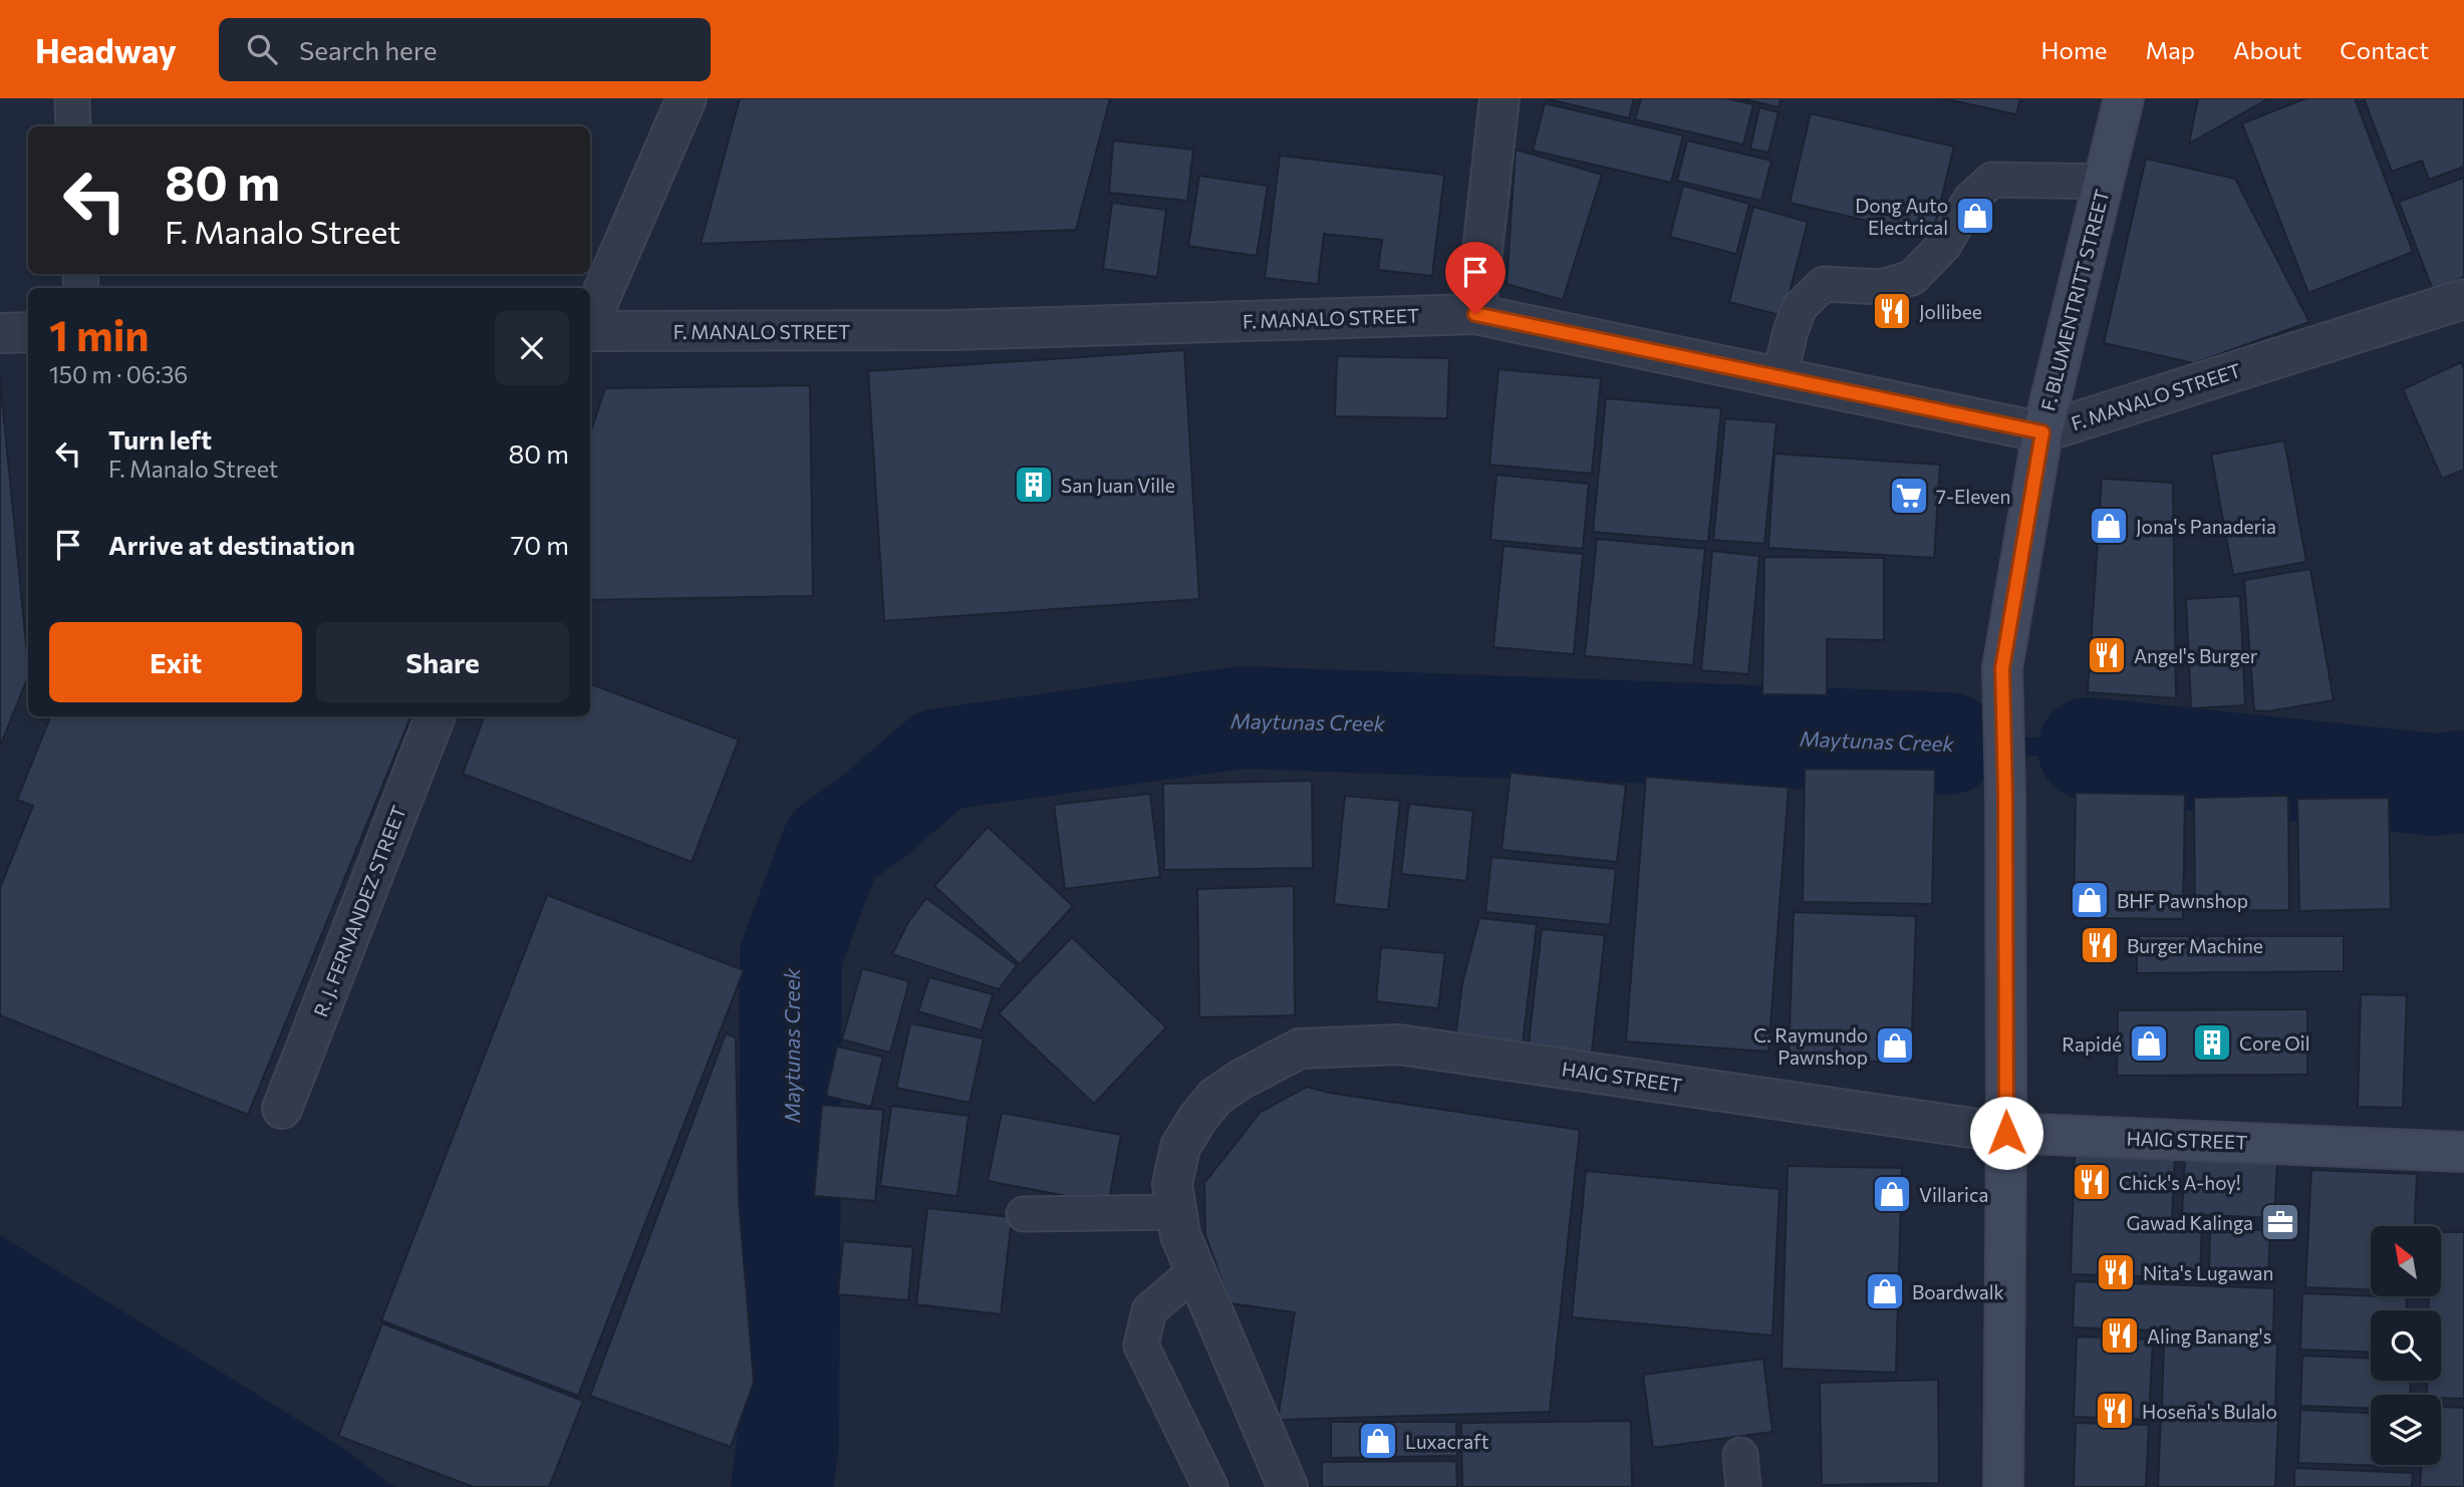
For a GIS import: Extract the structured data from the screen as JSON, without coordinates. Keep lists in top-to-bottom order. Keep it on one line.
{"streets":{"main road":["F. BLUMENTRITT STREET","HAIG STREET"],"street":["F. MANALO STREET","R. J. FERNANDEZ STREET"]},"crossings":[["F. BLUMENTRITT STREET","F. MANALO STREET"],["F. BLUMENTRITT STREET","HAIG STREET"]],"water":["Maytunas Creek"],"places":{"shop":["Dong Auto Electrical","Jona's Panaderia","BHF Pawnshop","Rapidé","C. Raymundo Pawnshop","Villarica","Boardwalk","Luxacraft"],"restaurant":["Jollibee","Angel's Burger","Burger Machine","Chick's A-hoy!","Nita's Lugawan","Aling Banang's","Hoseña's Bulalo"],"building":["San Juan Ville","Core Oil"],"supermarket":["7-Eleven"],"office":["Gawad Kalinga"]},"north":"top left","page":{"header":"Headway","search":"Search here","nav":["Home","Map","About","Contact"],"turn":["80 m","F. Manalo Street"],"heading":["1 min","150 m · 06:36"],"list":[{"name":"Turn left","note":"F. Manalo Street","value":"80 m"},{"name":"Arrive at destination","value":"70 m"}],"buttons":["Exit","Share"]}}
